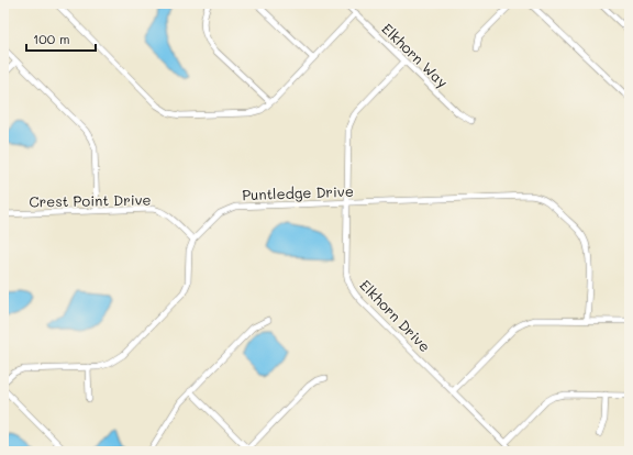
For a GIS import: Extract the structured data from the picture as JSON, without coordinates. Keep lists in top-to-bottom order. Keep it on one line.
{"streets":{"street":["Elkhorn Way","Puntledge Drive","Crest Point Drive","Elkhorn Drive"]},"crossings":[["Elkhorn Way","Elkhorn Drive"],["Puntledge Drive","Crest Point Drive"],["Puntledge Drive","Elkhorn Drive"]],"scale_bar":"100 m"}
